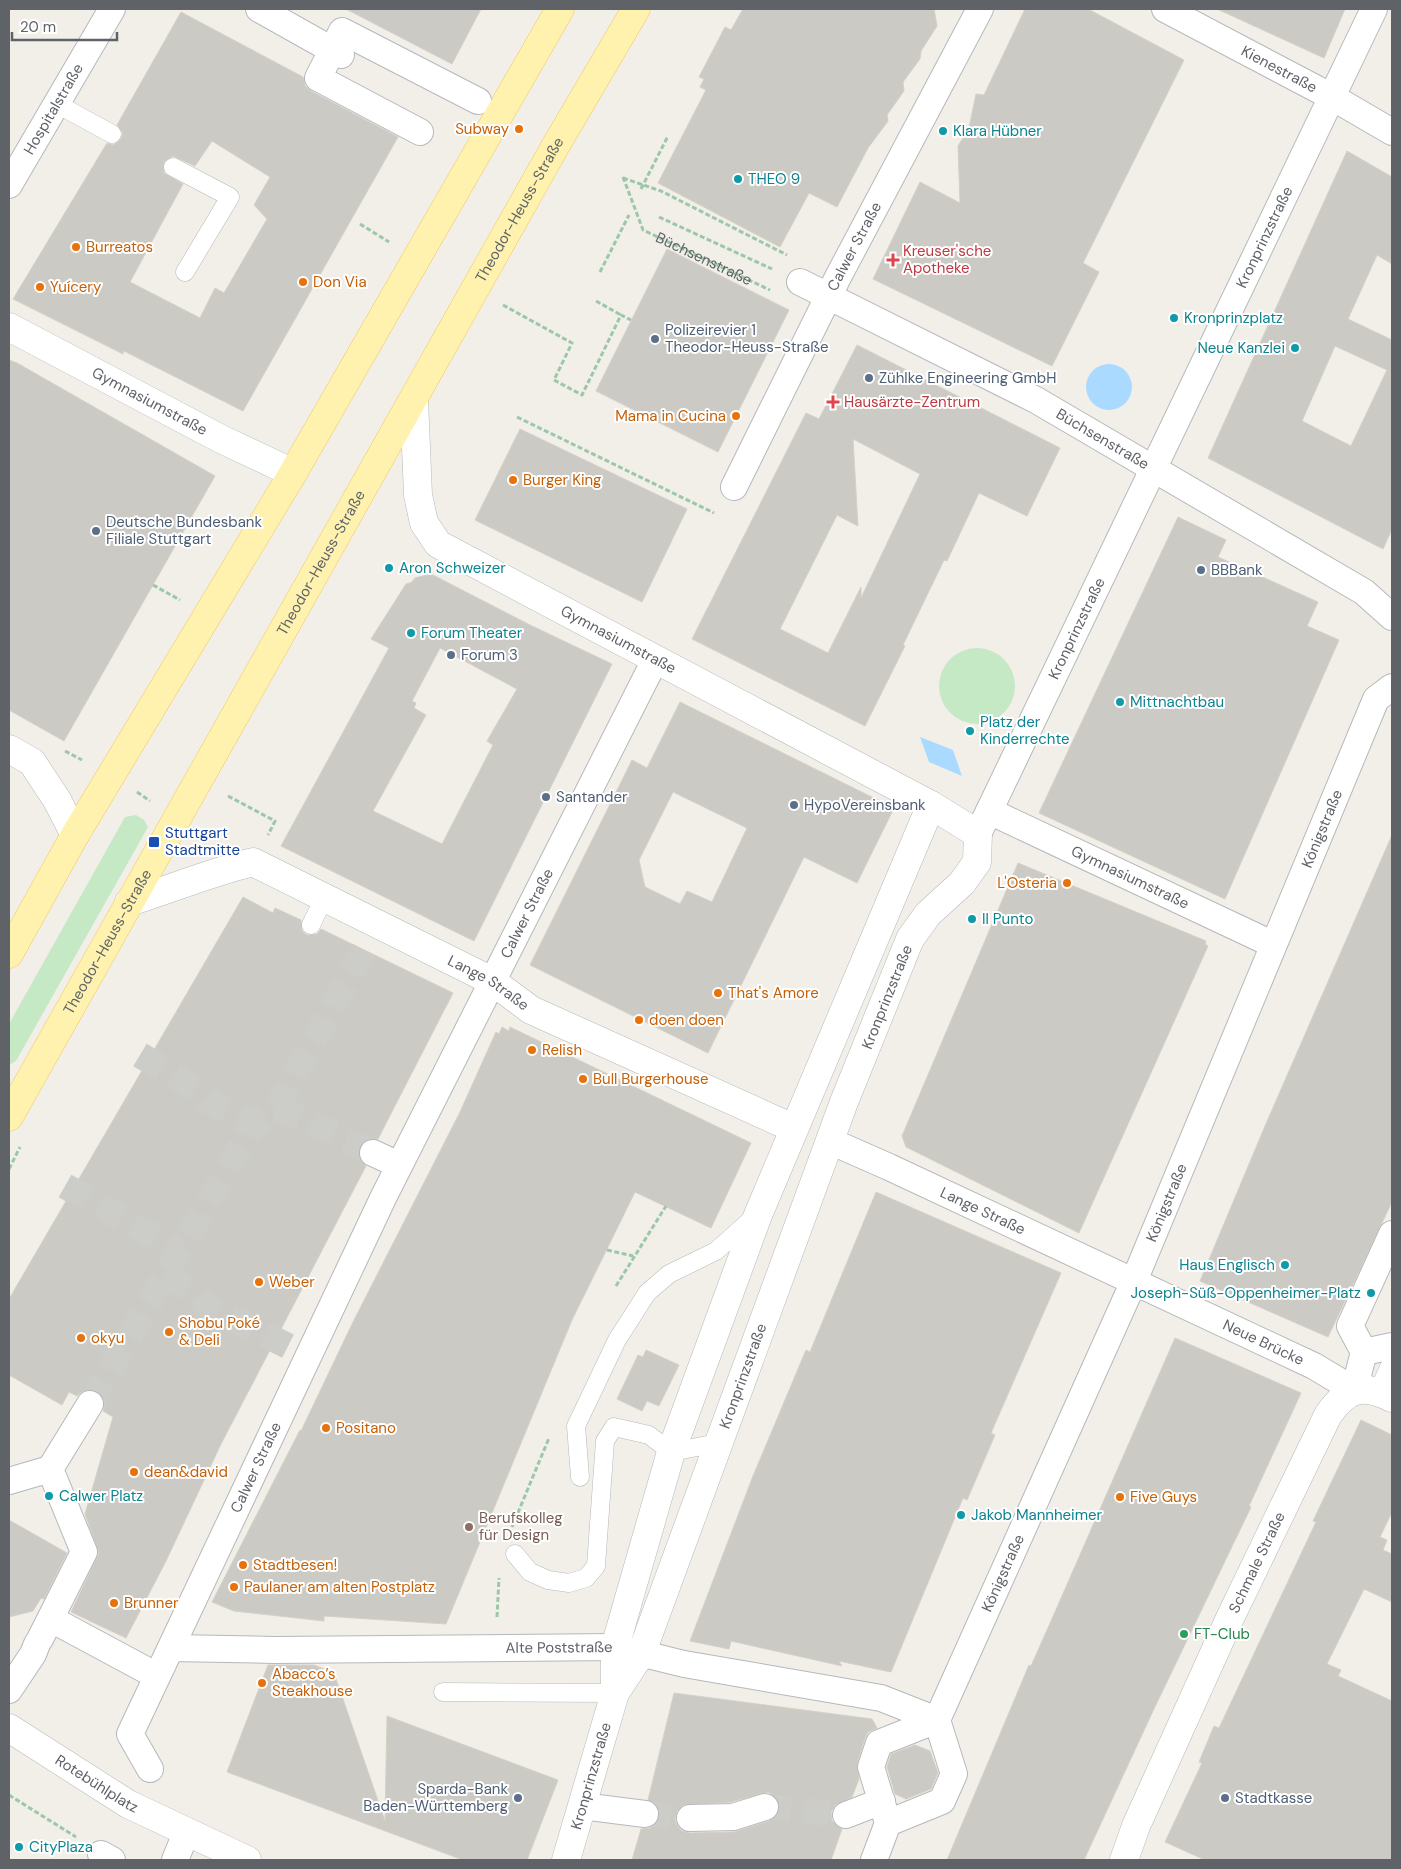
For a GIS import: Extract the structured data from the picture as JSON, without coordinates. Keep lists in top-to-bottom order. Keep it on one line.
{"streets":{"main road":["Theodor-Heuss-Straße"],"street":["Kienestraße","Hospitalstraße","Kronprinzstraße","Calwer Straße","Büchsenstraße","Gymnasiumstraße","Königstraße","Lange Straße","Neue Brücke","Schmale Straße","Alte Poststraße","Rotebühlplatz"]},"crossings":[["Kienestraße","Kronprinzstraße"],["Theodor-Heuss-Straße","Gymnasiumstraße"],["Theodor-Heuss-Straße","Lange Straße"],["Kronprinzstraße","Büchsenstraße"],["Kronprinzstraße","Gymnasiumstraße"],["Kronprinzstraße","Lange Straße"],["Kronprinzstraße","Alte Poststraße"],["Calwer Straße","Büchsenstraße"],["Calwer Straße","Gymnasiumstraße"],["Calwer Straße","Lange Straße"],["Calwer Straße","Alte Poststraße"],["Gymnasiumstraße","Königstraße"],["Königstraße","Lange Straße"],["Königstraße","Neue Brücke"],["Königstraße","Alte Poststraße"],["Lange Straße","Neue Brücke"],["Neue Brücke","Schmale Straße"]],"places":{"other":["Subway","Klara Hübner","THEO 9","Burreatos","Don Via","Yuícery","Kronprinzplatz","Polizeirevier 1 Theodor-Heuss-Straße","Neue Kanzlei","Zühlke Engineering GmbH","Mama in Cucina","Burger King","Deutsche Bundesbank Filiale Stuttgart","Aron Schweizer","BBBank","Forum Theater","Forum 3","Mittnachtbau","Platz der Kinderrechte","Santander","HypoVereinsbank","L'Osteria","Il Punto","That's Amore","doen doen","Relish","Bull Burgerhouse","Haus Englisch","Weber","Joseph-Süß-Oppenheimer-Platz","Shobu Poké & Deli","okyu","Positano","dean&david","Calwer Platz","Five Guys","Jakob Mannheimer","Berufskolleg für Design","Stadtbesen!","Paulaner am alten Postplatz","Brunner","FT-Club","Abacco’s Steakhouse","Sparda-Bank Baden-Württemberg","Stadtkasse","CityPlaza"],"health":["Kreuser'sche Apotheke","Hausärzte-Zentrum"],"transit":["Stuttgart Stadtmitte"]},"scale_bar":"20 m"}
